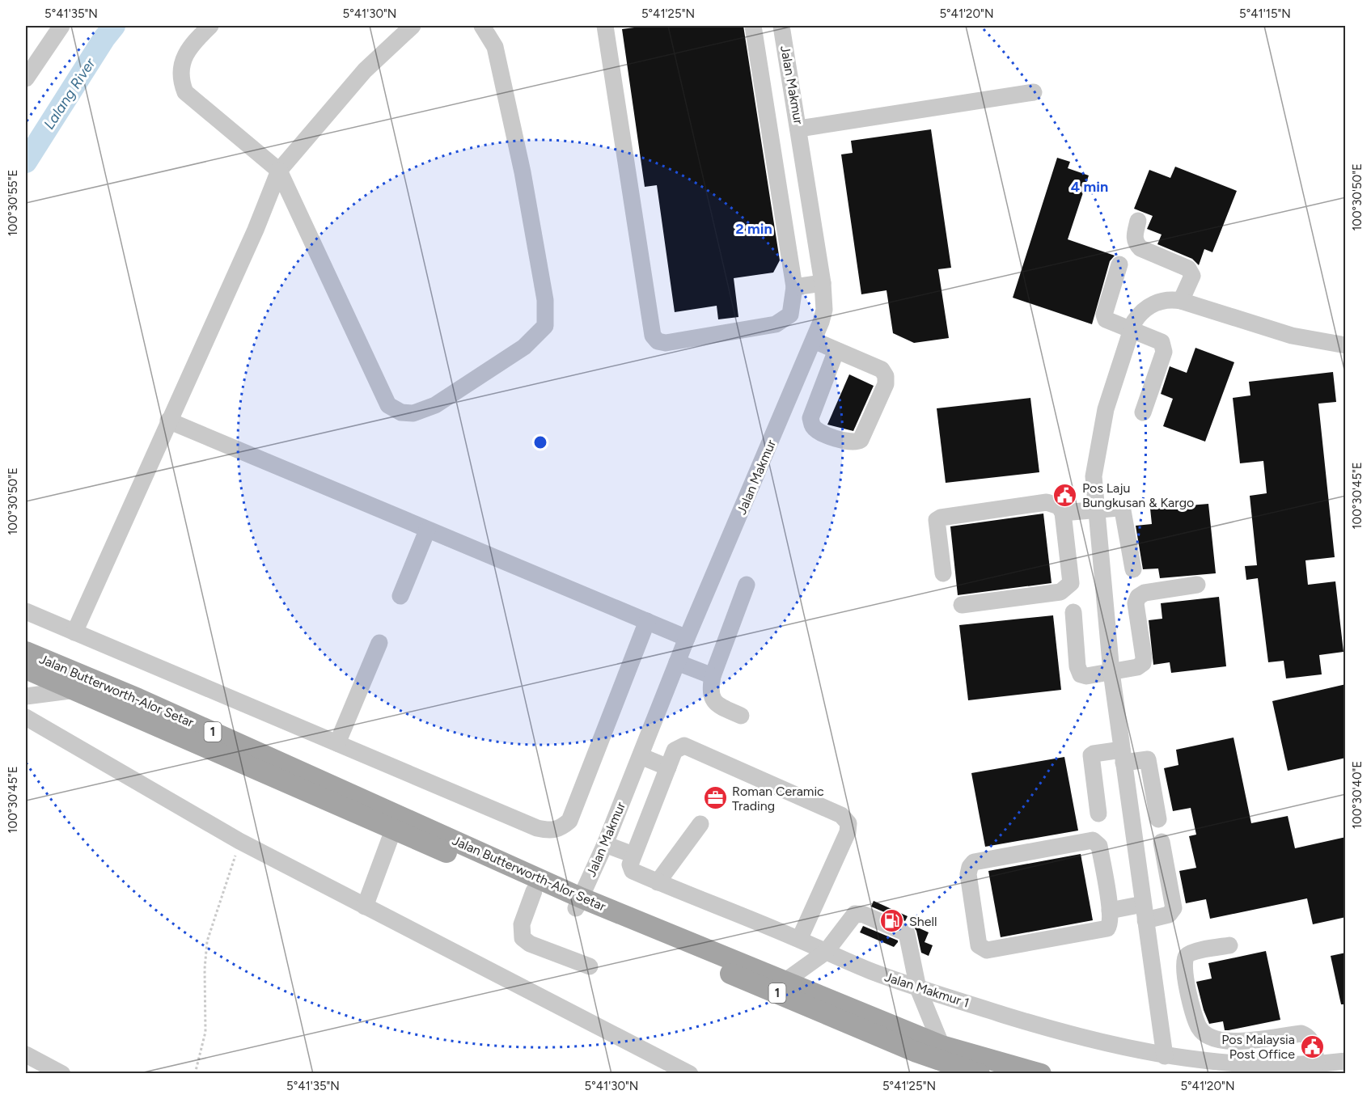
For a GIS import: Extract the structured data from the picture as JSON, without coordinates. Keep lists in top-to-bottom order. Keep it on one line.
{"streets":{"main road":["Jalan Butterworth-Alor Setar","1"],"street":["Jalan Makmur","Jalan Makmur 1"]},"crossings":[["Jalan Makmur","Jalan Butterworth-Alor Setar"]],"water":["Lalang River"],"places":{"public building":["Pos Laju Bungkusan & Kargo","Pos Malaysia Post Office"],"office":["Roman Ceramic Trading"],"fuel station":["Shell"]},"coordinates":["5°41'35\"N","5°41'30\"N","5°41'25\"N","5°41'20\"N","5°41'15\"N","100°30'50\"E","100°30'55\"E","100°30'45\"E","100°30'40\"E"],"rings":["4 min","2 min"]}
